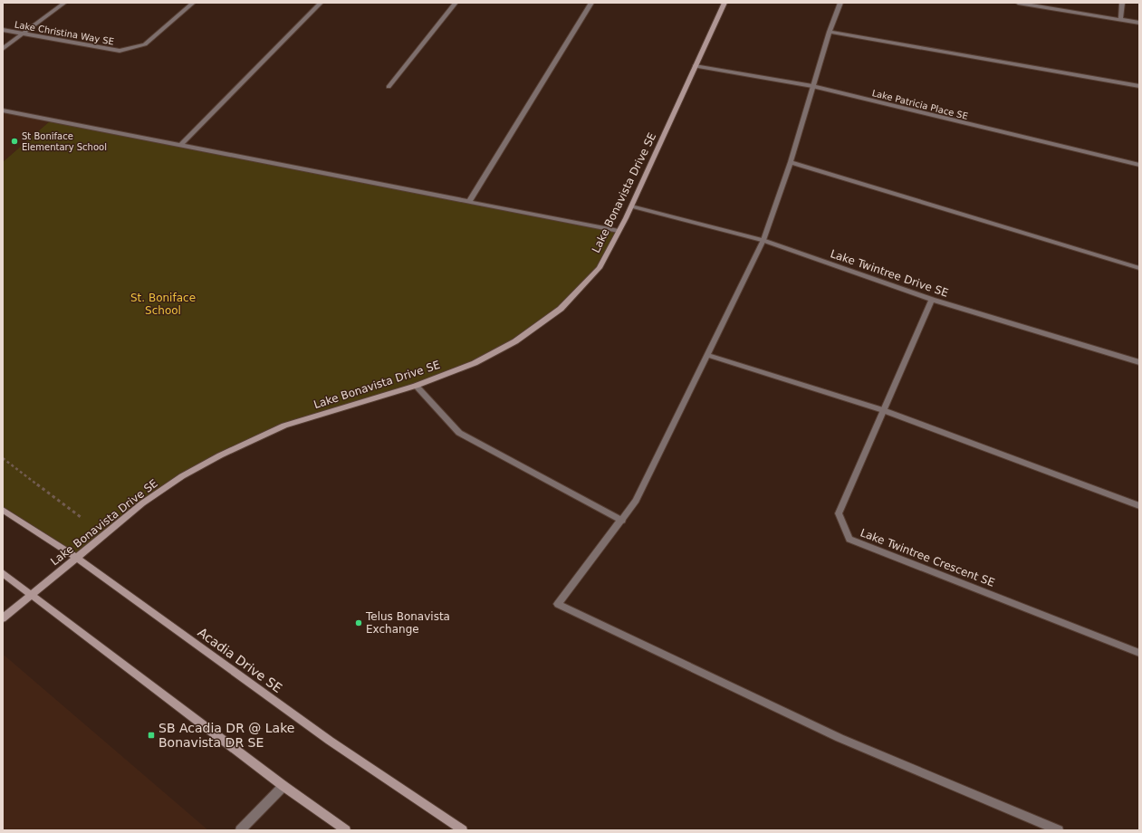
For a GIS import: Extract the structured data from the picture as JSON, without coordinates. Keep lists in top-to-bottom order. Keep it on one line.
{"streets":{"street":["Lake Christina Way SE","Lake Patricia Place SE","Lake Bonavista Drive SE","Lake Twintree Drive SE","Lake Twintree Crescent SE","Acadia Drive SE"]},"crossings":[["Lake Patricia Place SE","Lake Bonavista Drive SE"],["Lake Bonavista Drive SE","Lake Twintree Drive SE"],["Lake Bonavista Drive SE","Acadia Drive SE"],["Lake Twintree Drive SE","Lake Twintree Crescent SE"]],"parks":["St. Boniface School"],"places":{"other":["St Boniface Elementary School","Telus Bonavista Exchange"],"transit":["SB Acadia DR @ Lake Bonavista DR SE"]}}
